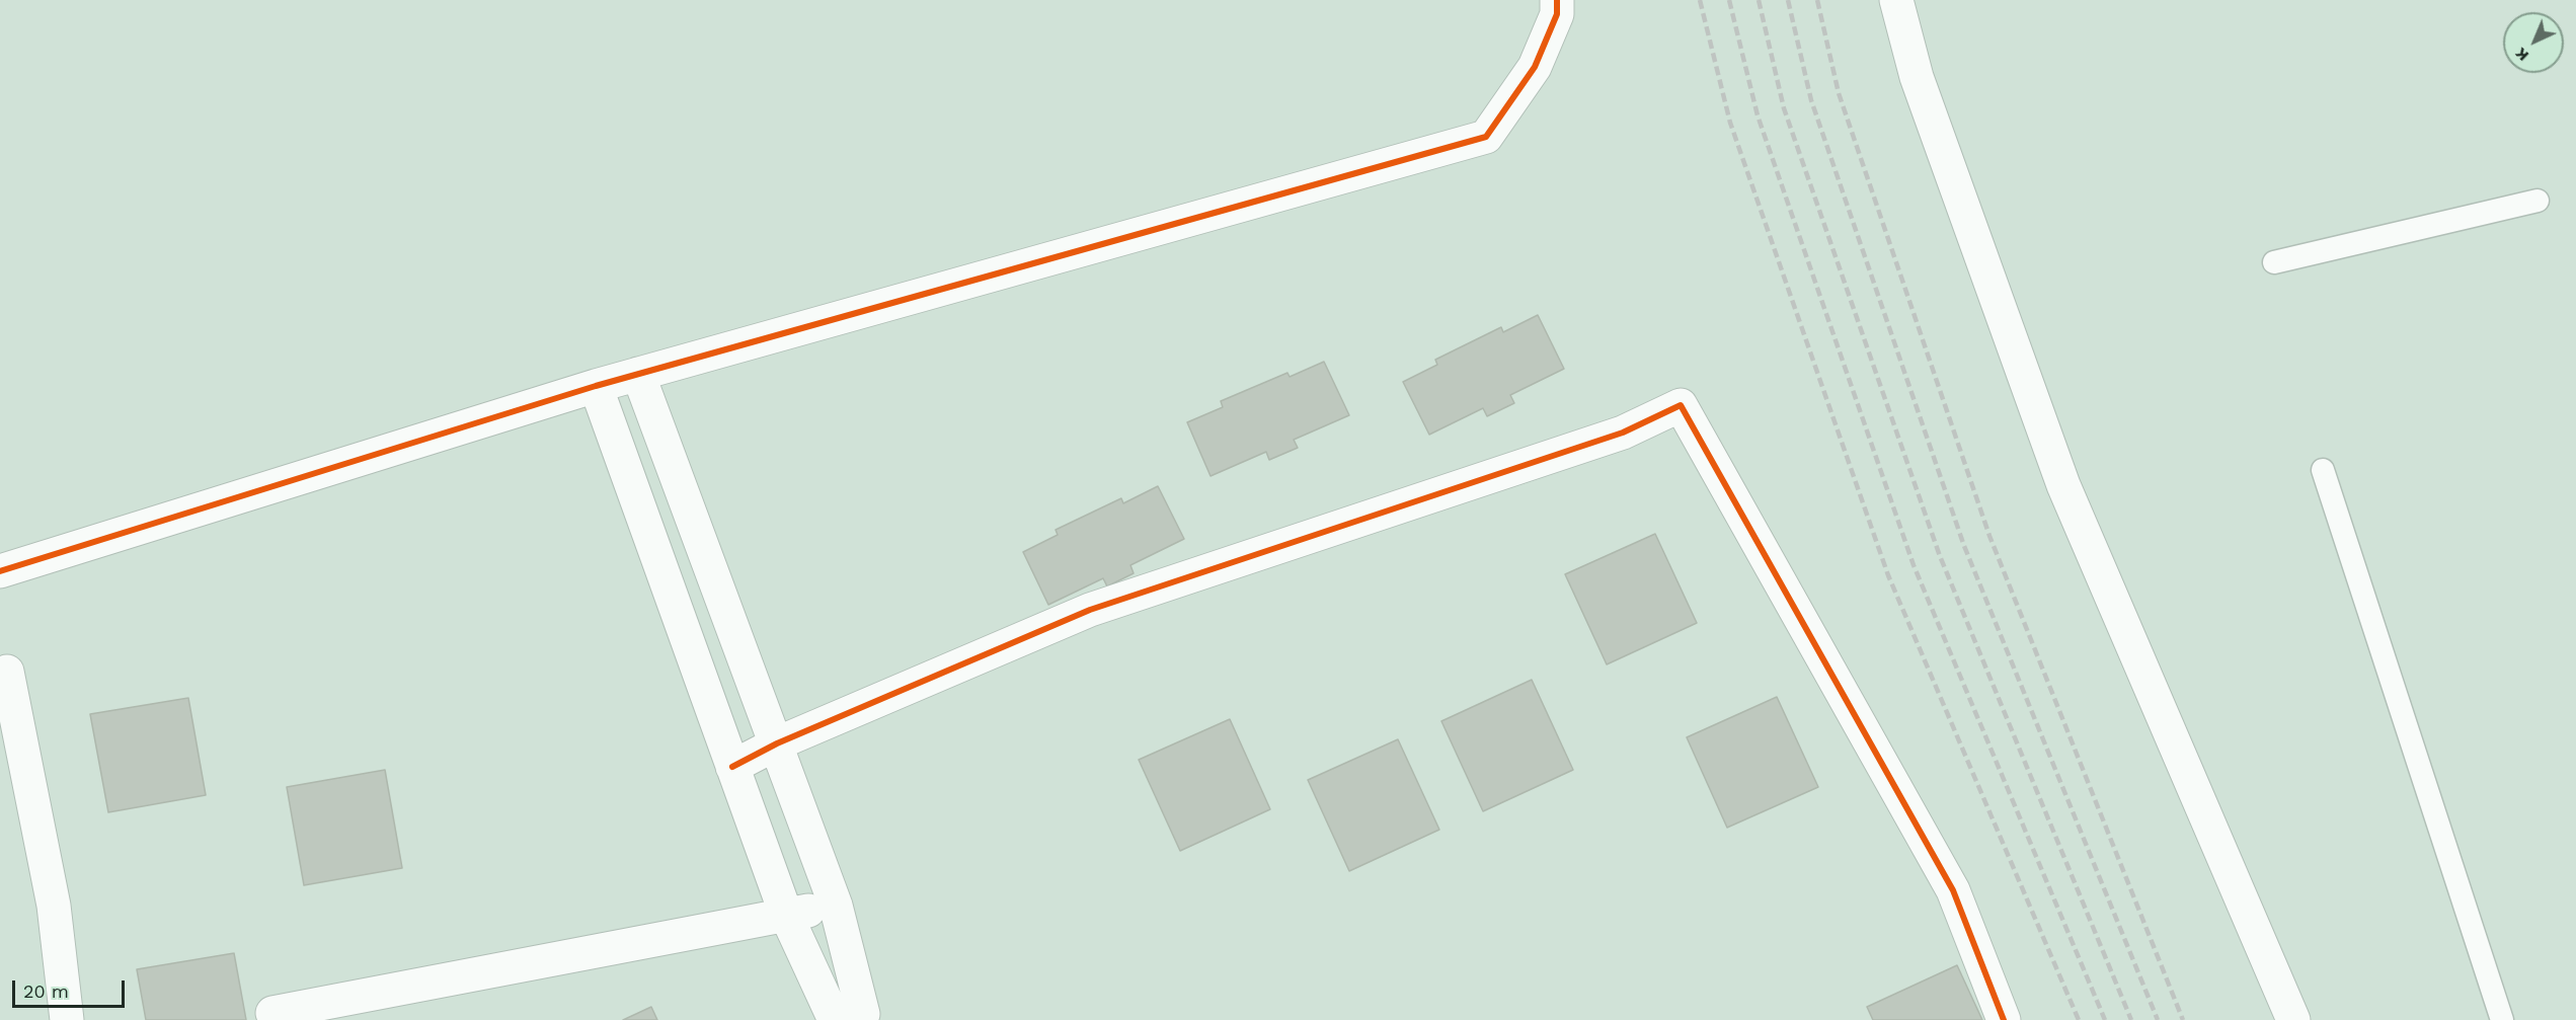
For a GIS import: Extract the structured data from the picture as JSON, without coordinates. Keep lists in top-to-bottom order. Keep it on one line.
{"scale_bar":"20 m","north":"bottom left"}
